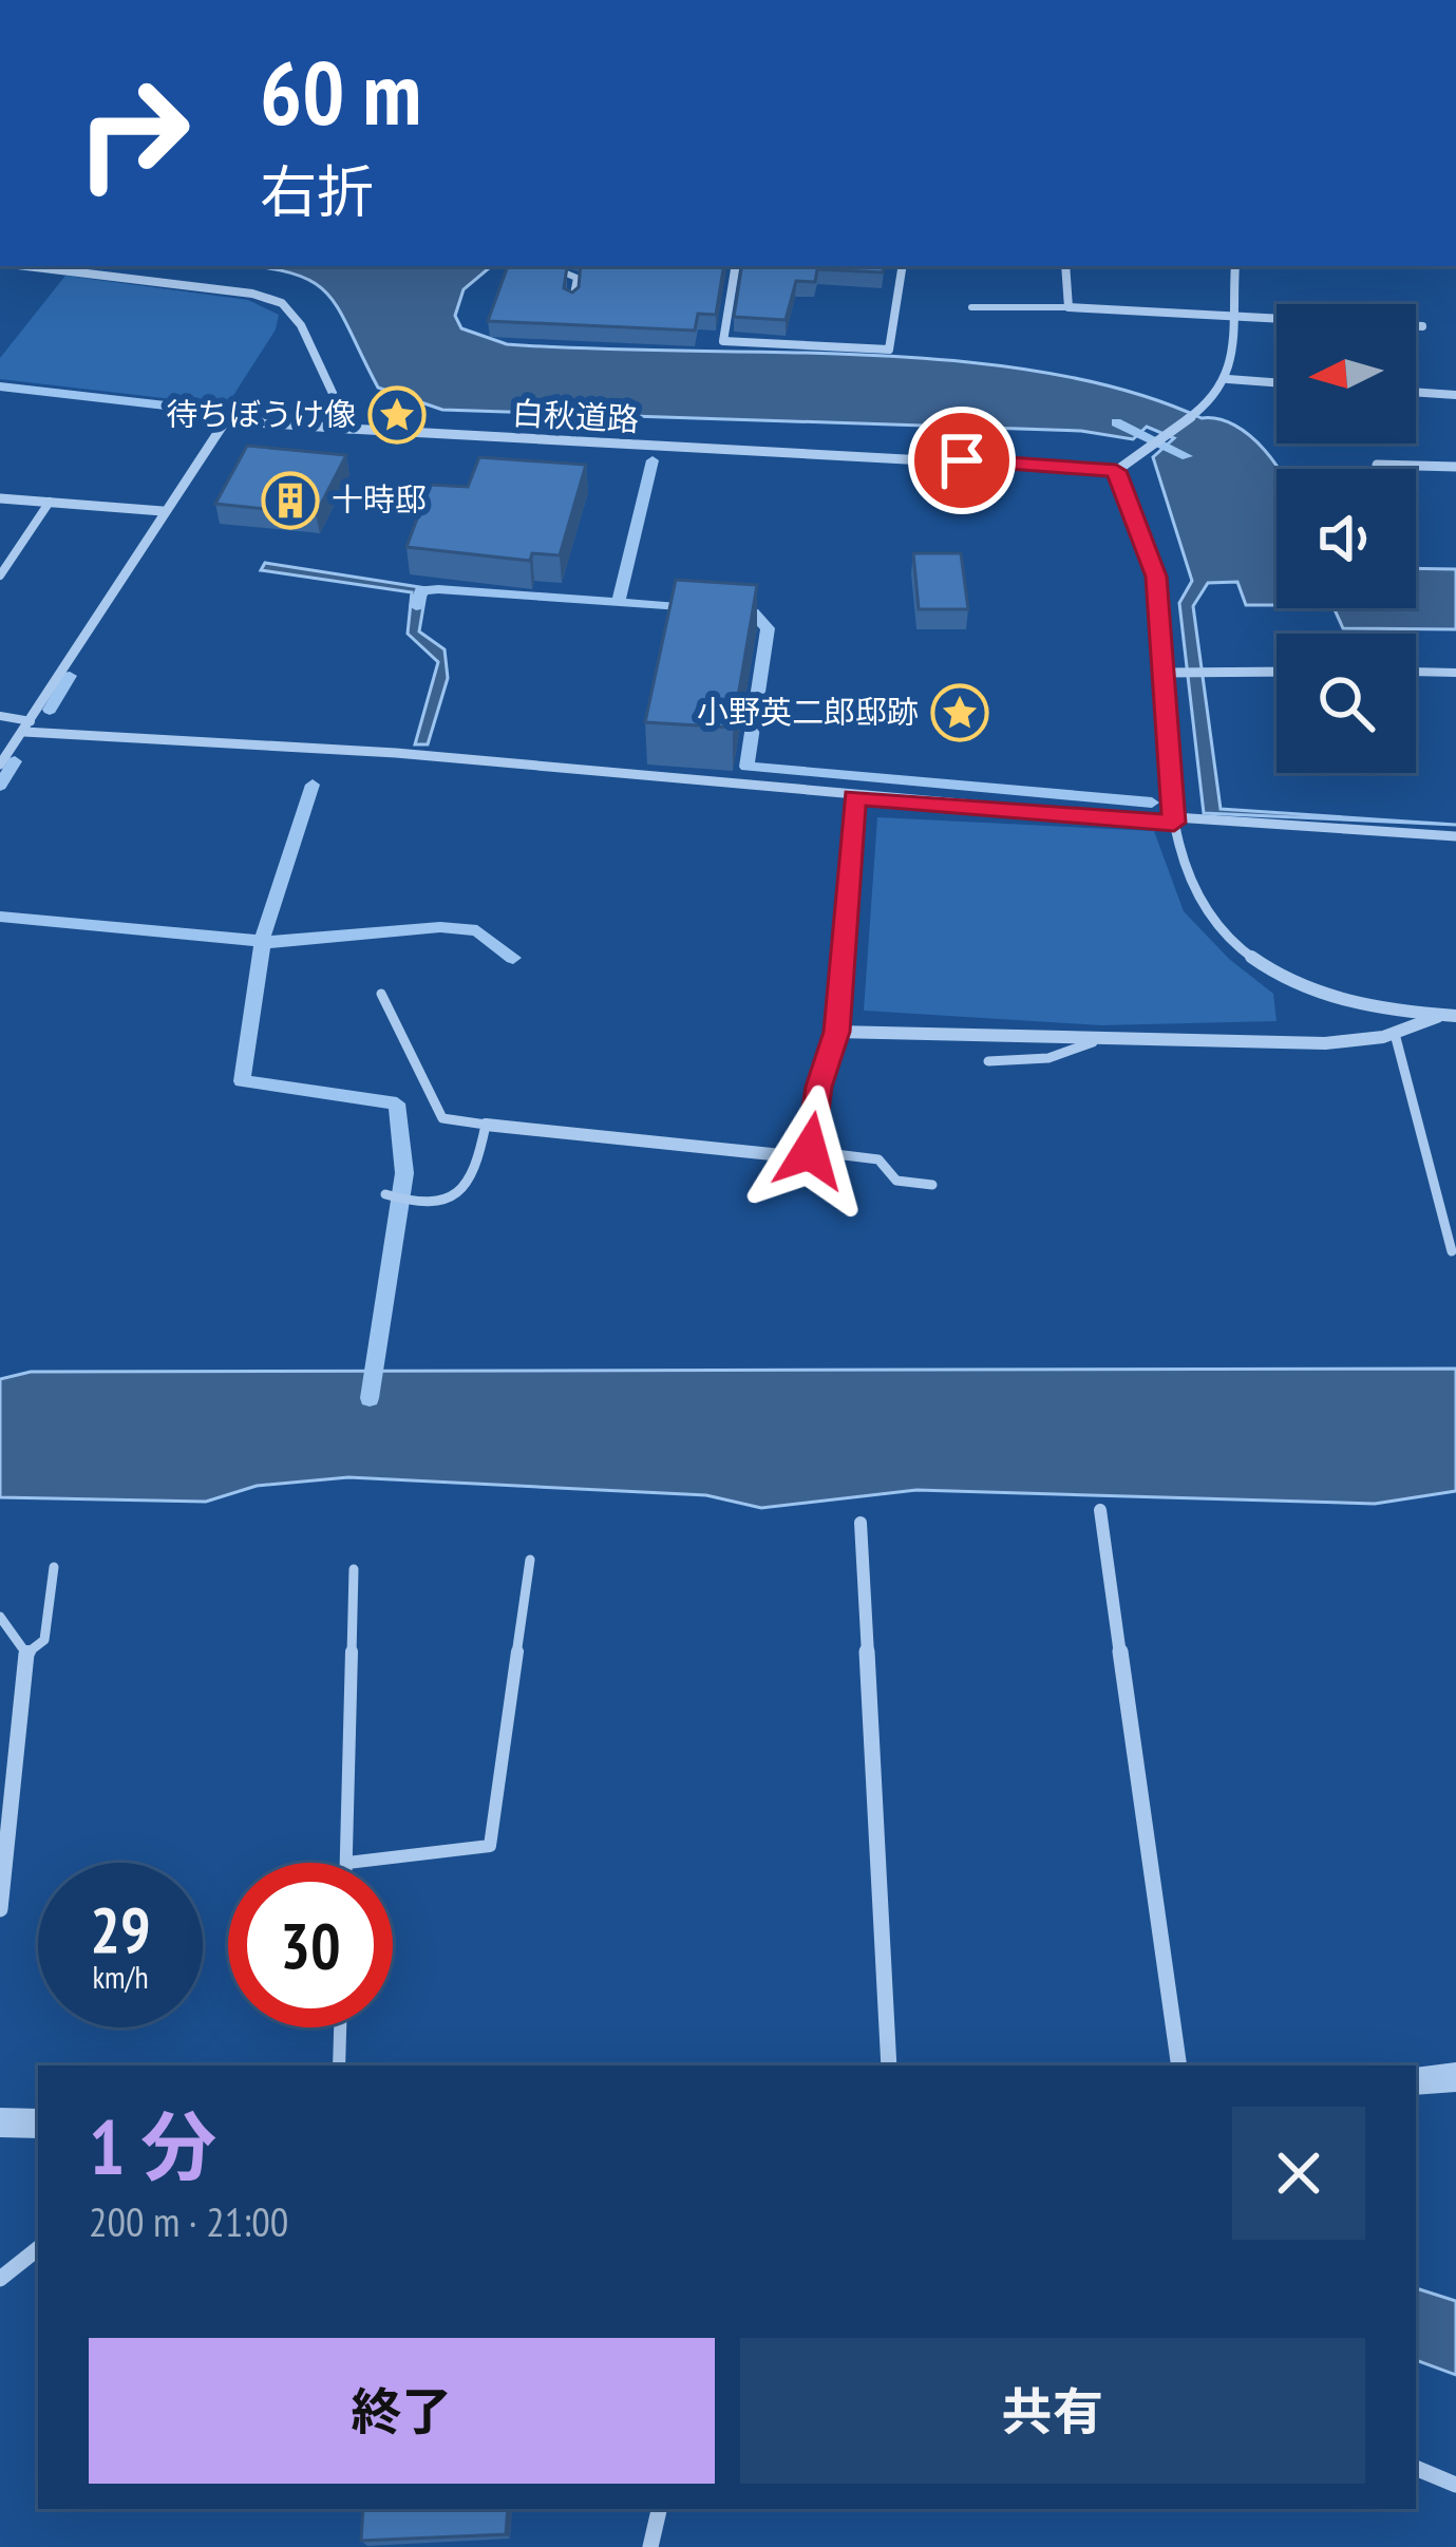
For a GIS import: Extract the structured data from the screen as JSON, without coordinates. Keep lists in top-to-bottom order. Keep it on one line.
{"streets":{"street":["白秋道路"]},"places":{"place":["待ちぼうけ像","小野英二郎邸跡"],"building":["十時邸"]},"north":"left","page":{"turn":["60 m","右折"],"speed":"29 km/h","limit":"30","heading":["1 分","200 m · 21:00"],"buttons":["終了","共有"]}}
